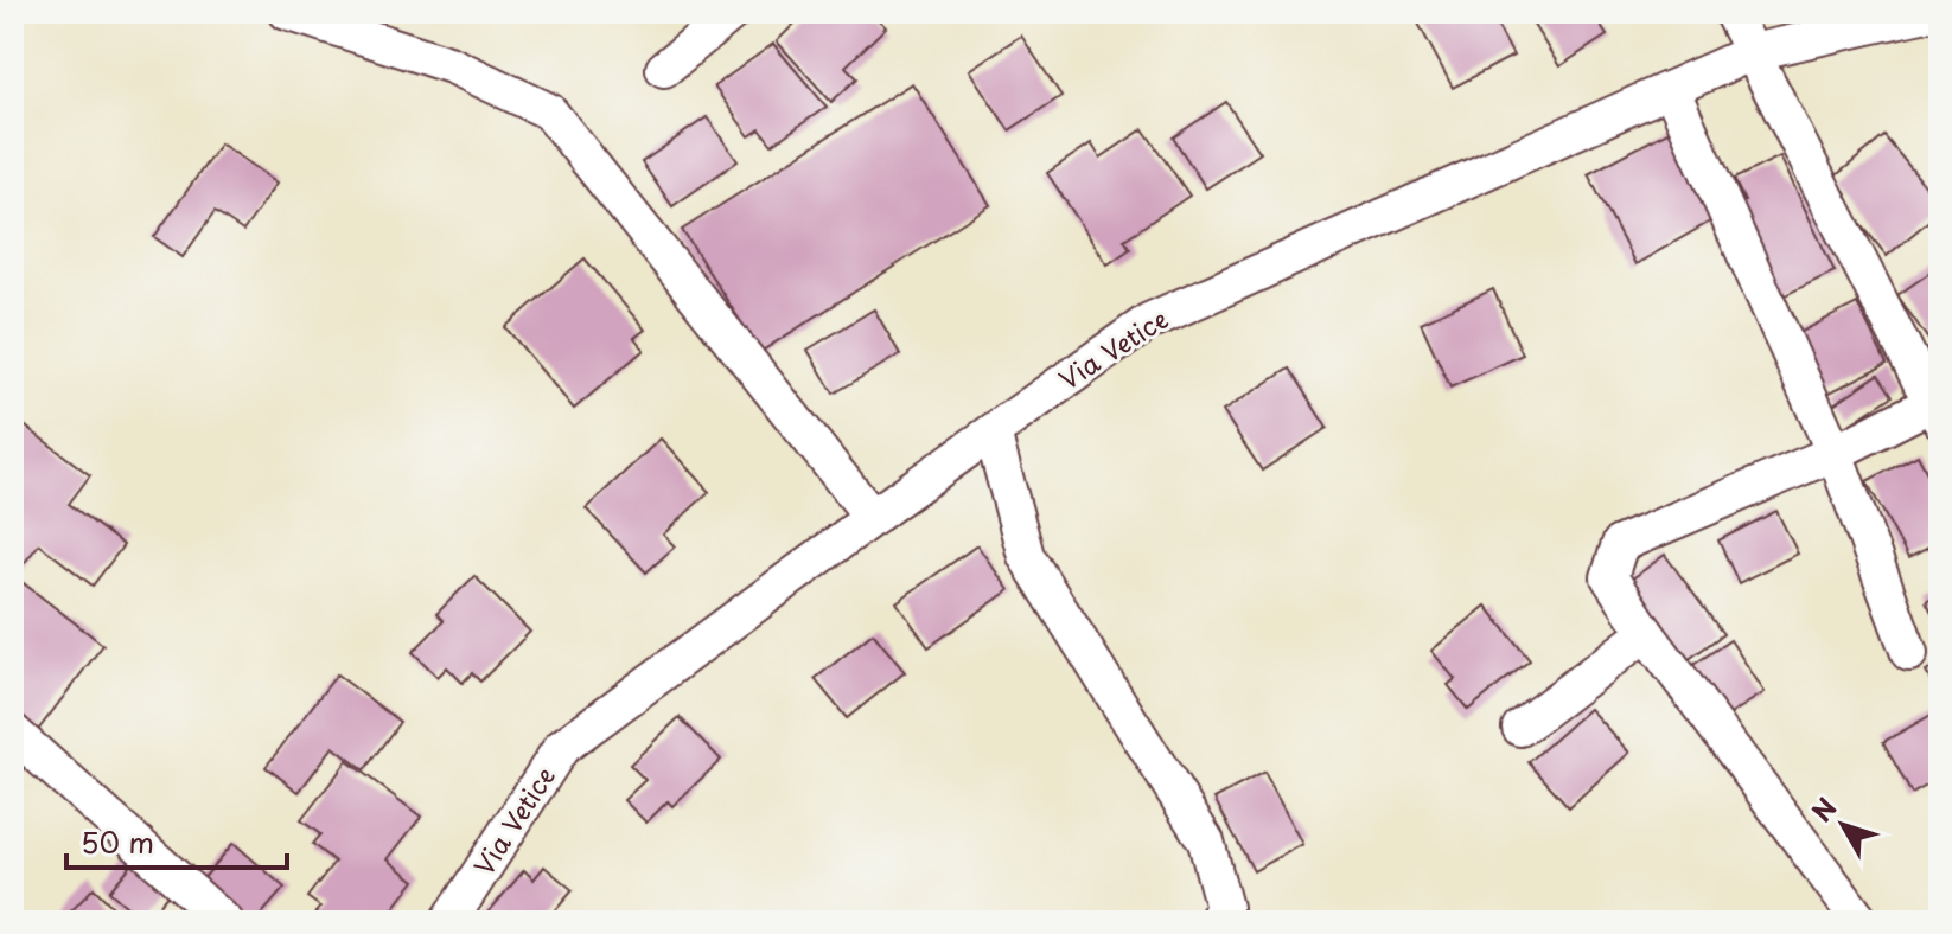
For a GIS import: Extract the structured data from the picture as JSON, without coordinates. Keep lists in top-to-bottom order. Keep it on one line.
{"streets":{"street":["Via Vetice"]},"scale_bar":"50 m","north":"top left"}
